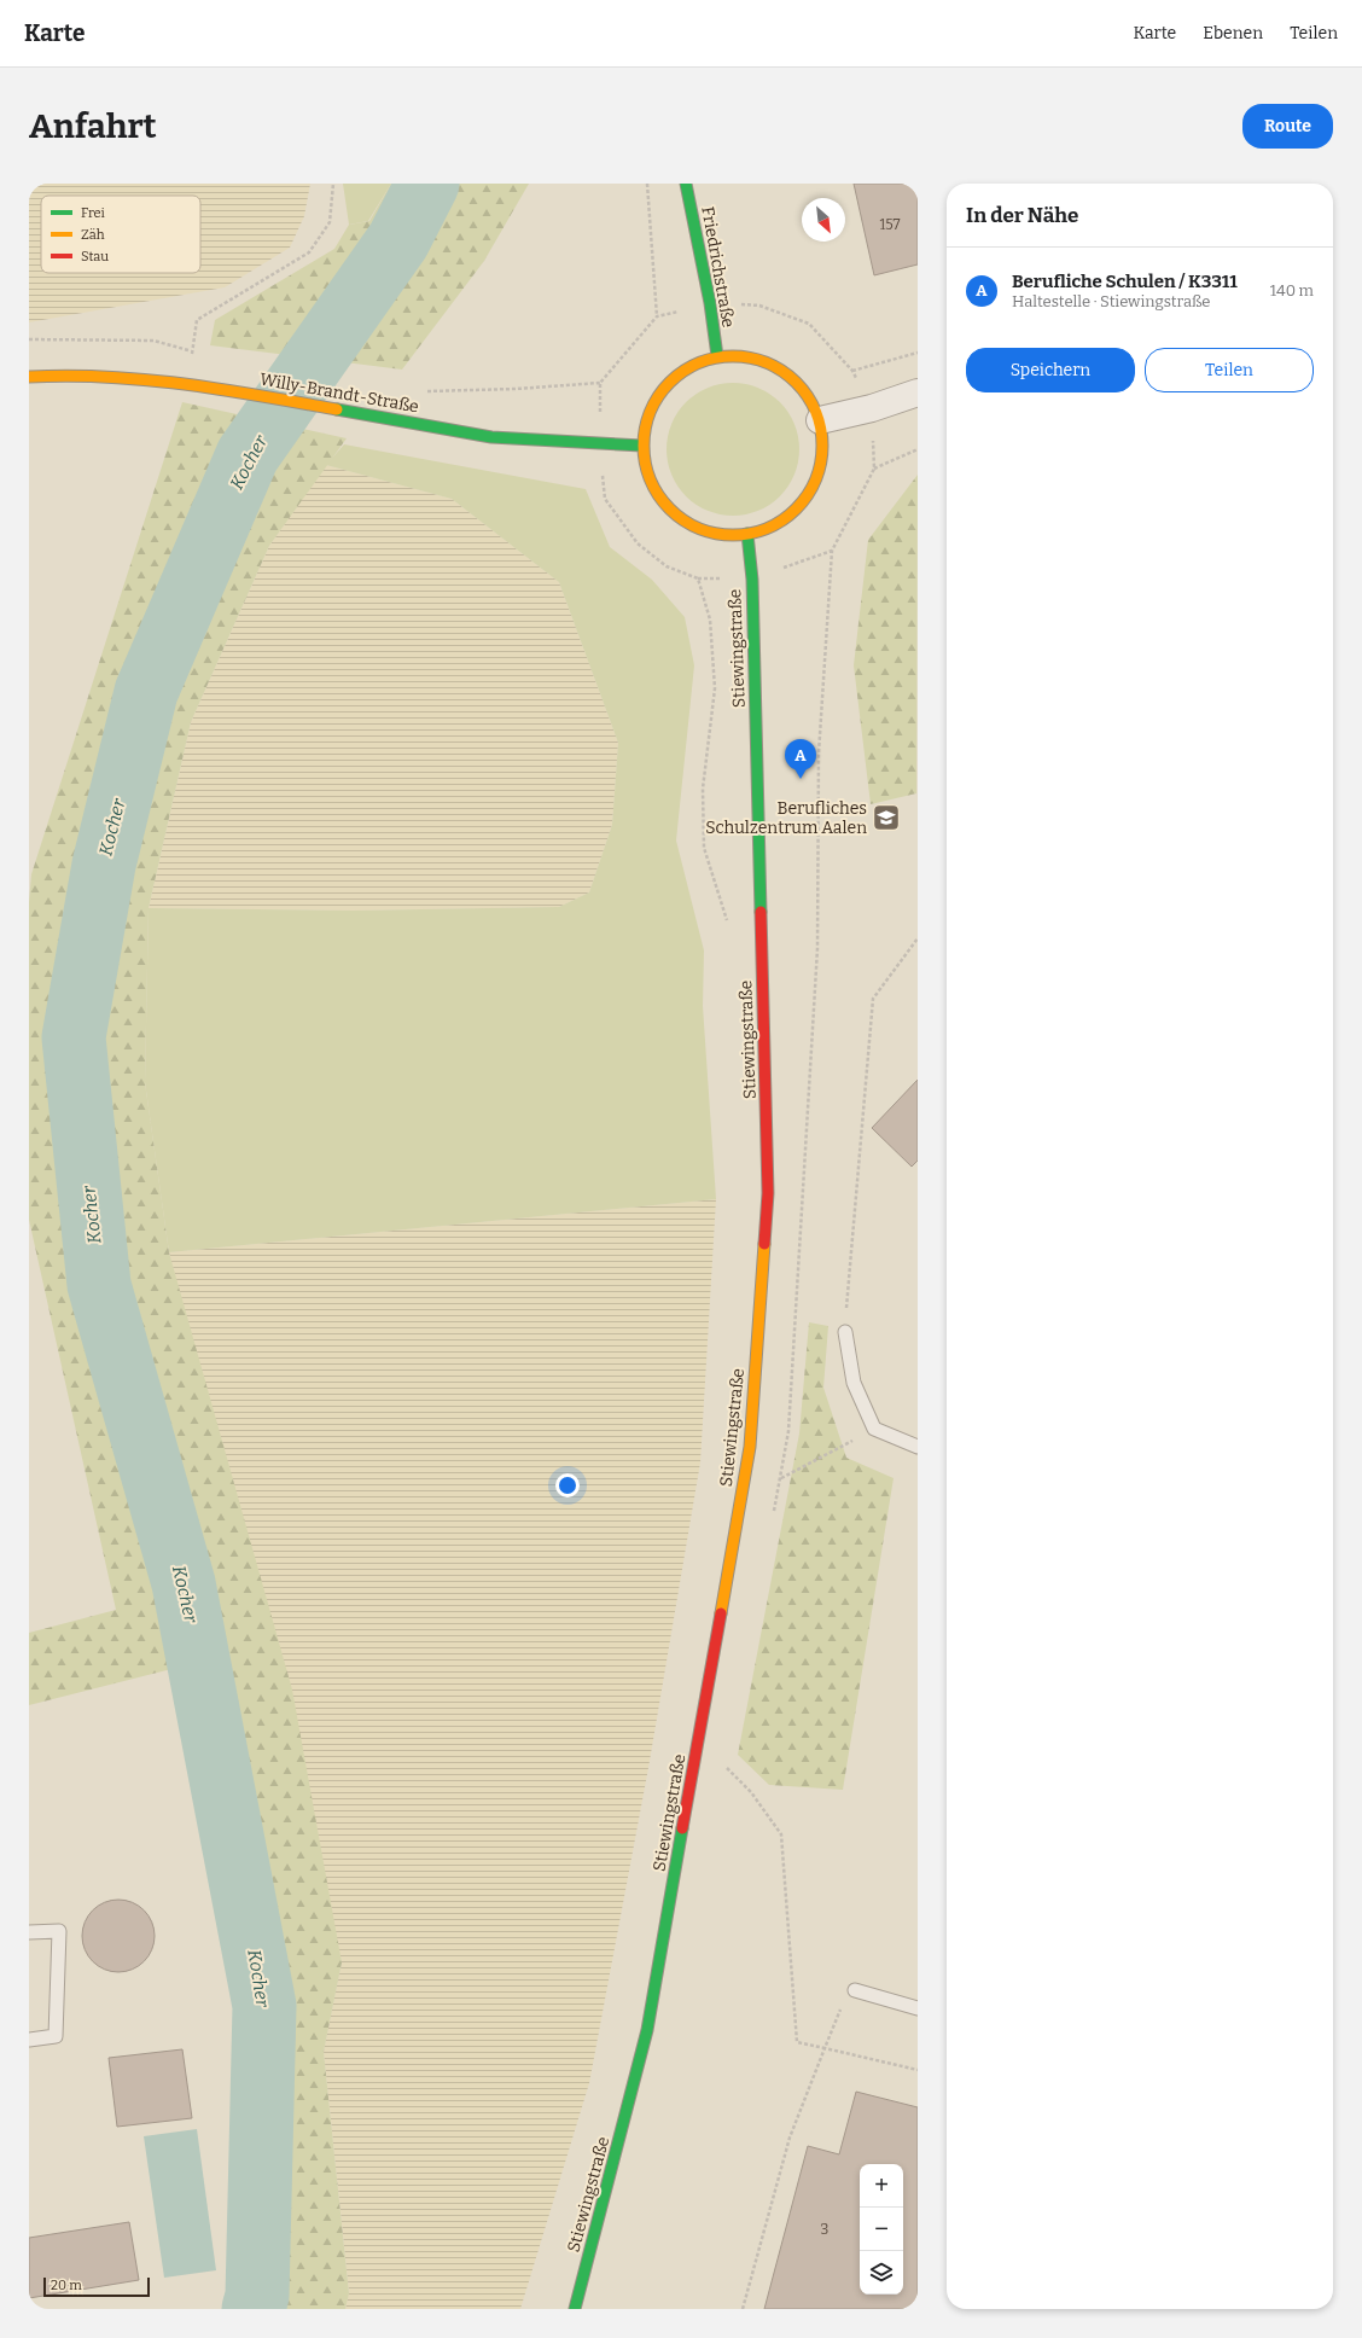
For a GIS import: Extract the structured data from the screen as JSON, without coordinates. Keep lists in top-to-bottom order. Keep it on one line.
{"streets":{"main road":["Friedrichstraße","Willy-Brandt-Straße","Stiewingstraße"]},"water":["Kocher"],"places":{"school or university":["Berufliches Schulzentrum Aalen"]},"house_numbers":["157","3"],"legend":["Frei","Zäh","Stau"],"scale_bar":"20 m","north":"bottom right","page":{"header":"Karte","nav":["Karte","Ebenen","Teilen"],"buttons":["Route",["Speichern","Teilen"]],"title":"Anfahrt","heading":"In der Nähe","list":[{"mark":"A","name":"Berufliche Schulen / K3311","note":"Haltestelle · Stiewingstraße","value":"140 m"}],"pins":"A","map_buttons":["+","−"],"scale":"20 m"}}
